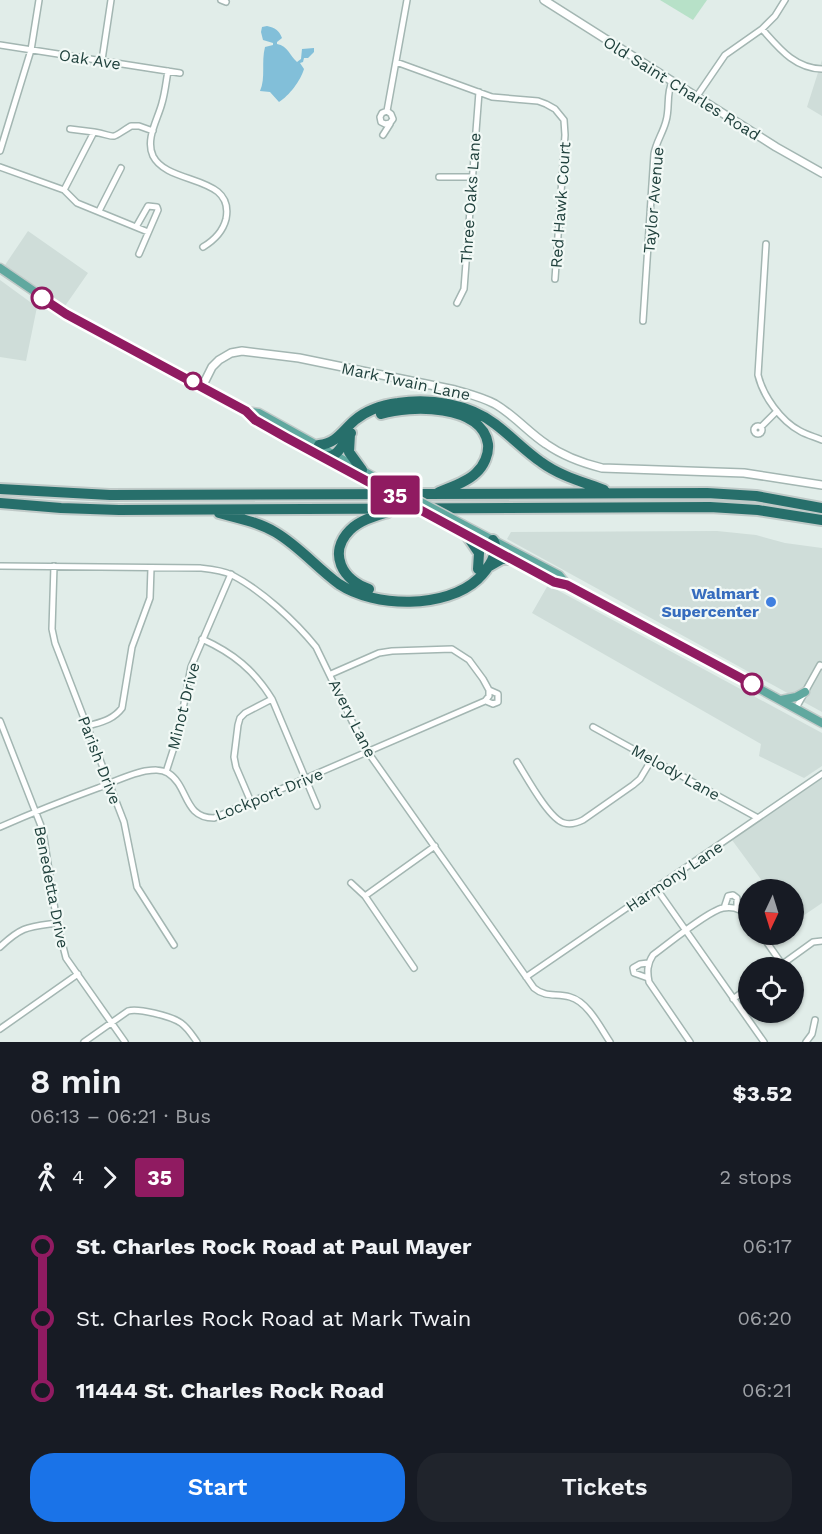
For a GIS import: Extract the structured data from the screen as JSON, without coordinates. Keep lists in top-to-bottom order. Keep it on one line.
{"streets":{"street":["Oak Ave","Old Saint Charles Road","Three Oaks Lane","Taylor Avenue","Red Hawk Court","Mark Twain Lane","Minot Drive","Avery Lane","Parish Drive","Melody Lane","Lockport Drive","Harmony Lane","Benedetta Drive"]},"crossings":[["Old Saint Charles Road","Taylor Avenue"],["Three Oaks Lane","Red Hawk Court"],["Minot Drive","Avery Lane"],["Minot Drive","Lockport Drive"],["Avery Lane","Parish Drive"],["Avery Lane","Lockport Drive"],["Avery Lane","Harmony Lane"],["Melody Lane","Harmony Lane"]],"places":["Walmart Supercenter"],"lines":["bus line 35"],"north":"bottom","page":{"on_map":"35","heading":["8 min","06:13 – 06:21 · Bus","$3.52"],"legs":["4","35","2 stops"],"list":[{"name":"St. Charles Rock Road at Paul Mayer","value":"06:17"},{"name":"St. Charles Rock Road at Mark Twain","value":"06:20"},{"name":"11444 St. Charles Rock Road","value":"06:21"}],"buttons":["Start","Tickets"]}}
